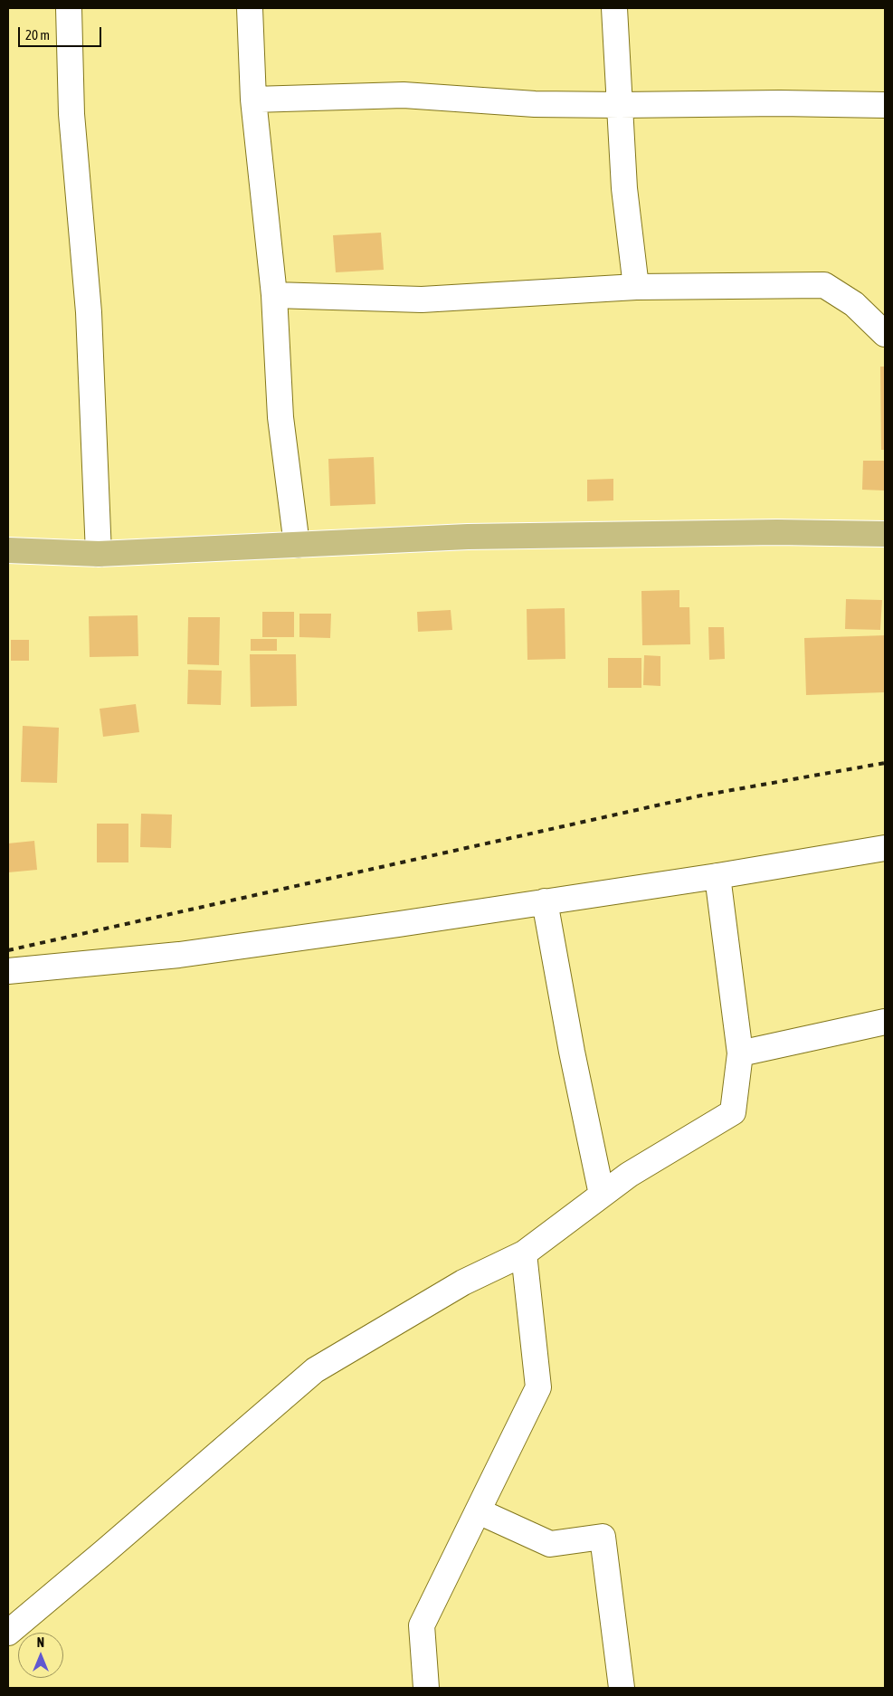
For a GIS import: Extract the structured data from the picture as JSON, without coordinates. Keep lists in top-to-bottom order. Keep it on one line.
{"scale_bar":"20 m","north":"top"}
